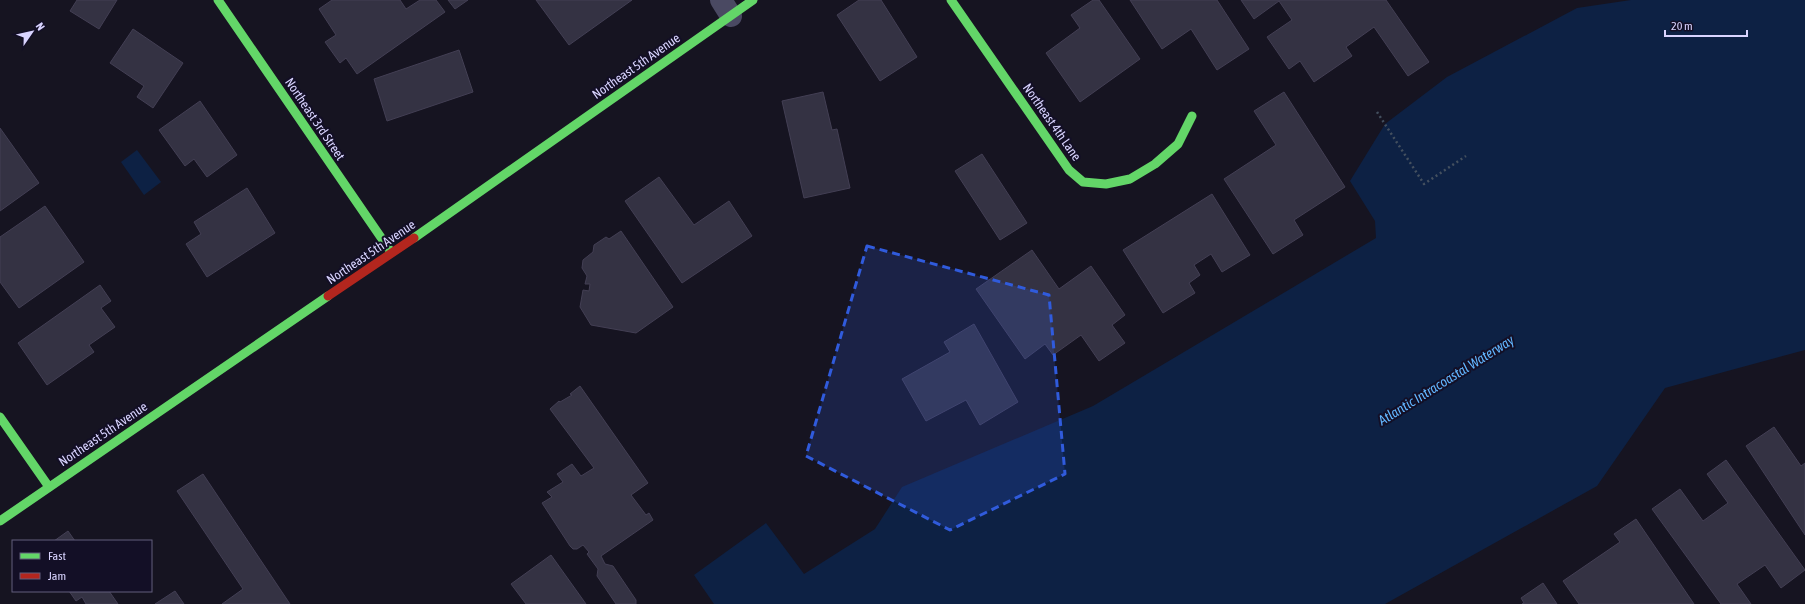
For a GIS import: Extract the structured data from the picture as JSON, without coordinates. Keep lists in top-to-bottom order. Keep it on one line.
{"streets":{"street":["Northeast 5th Avenue","Northeast 3rd Street","Northeast 4th Lane"]},"crossings":[["Northeast 5th Avenue","Northeast 3rd Street"]],"water":["Atlantic Intracoastal Waterway"],"legend":["Fast","Jam"],"scale_bar":"20 m","north":"top right"}
